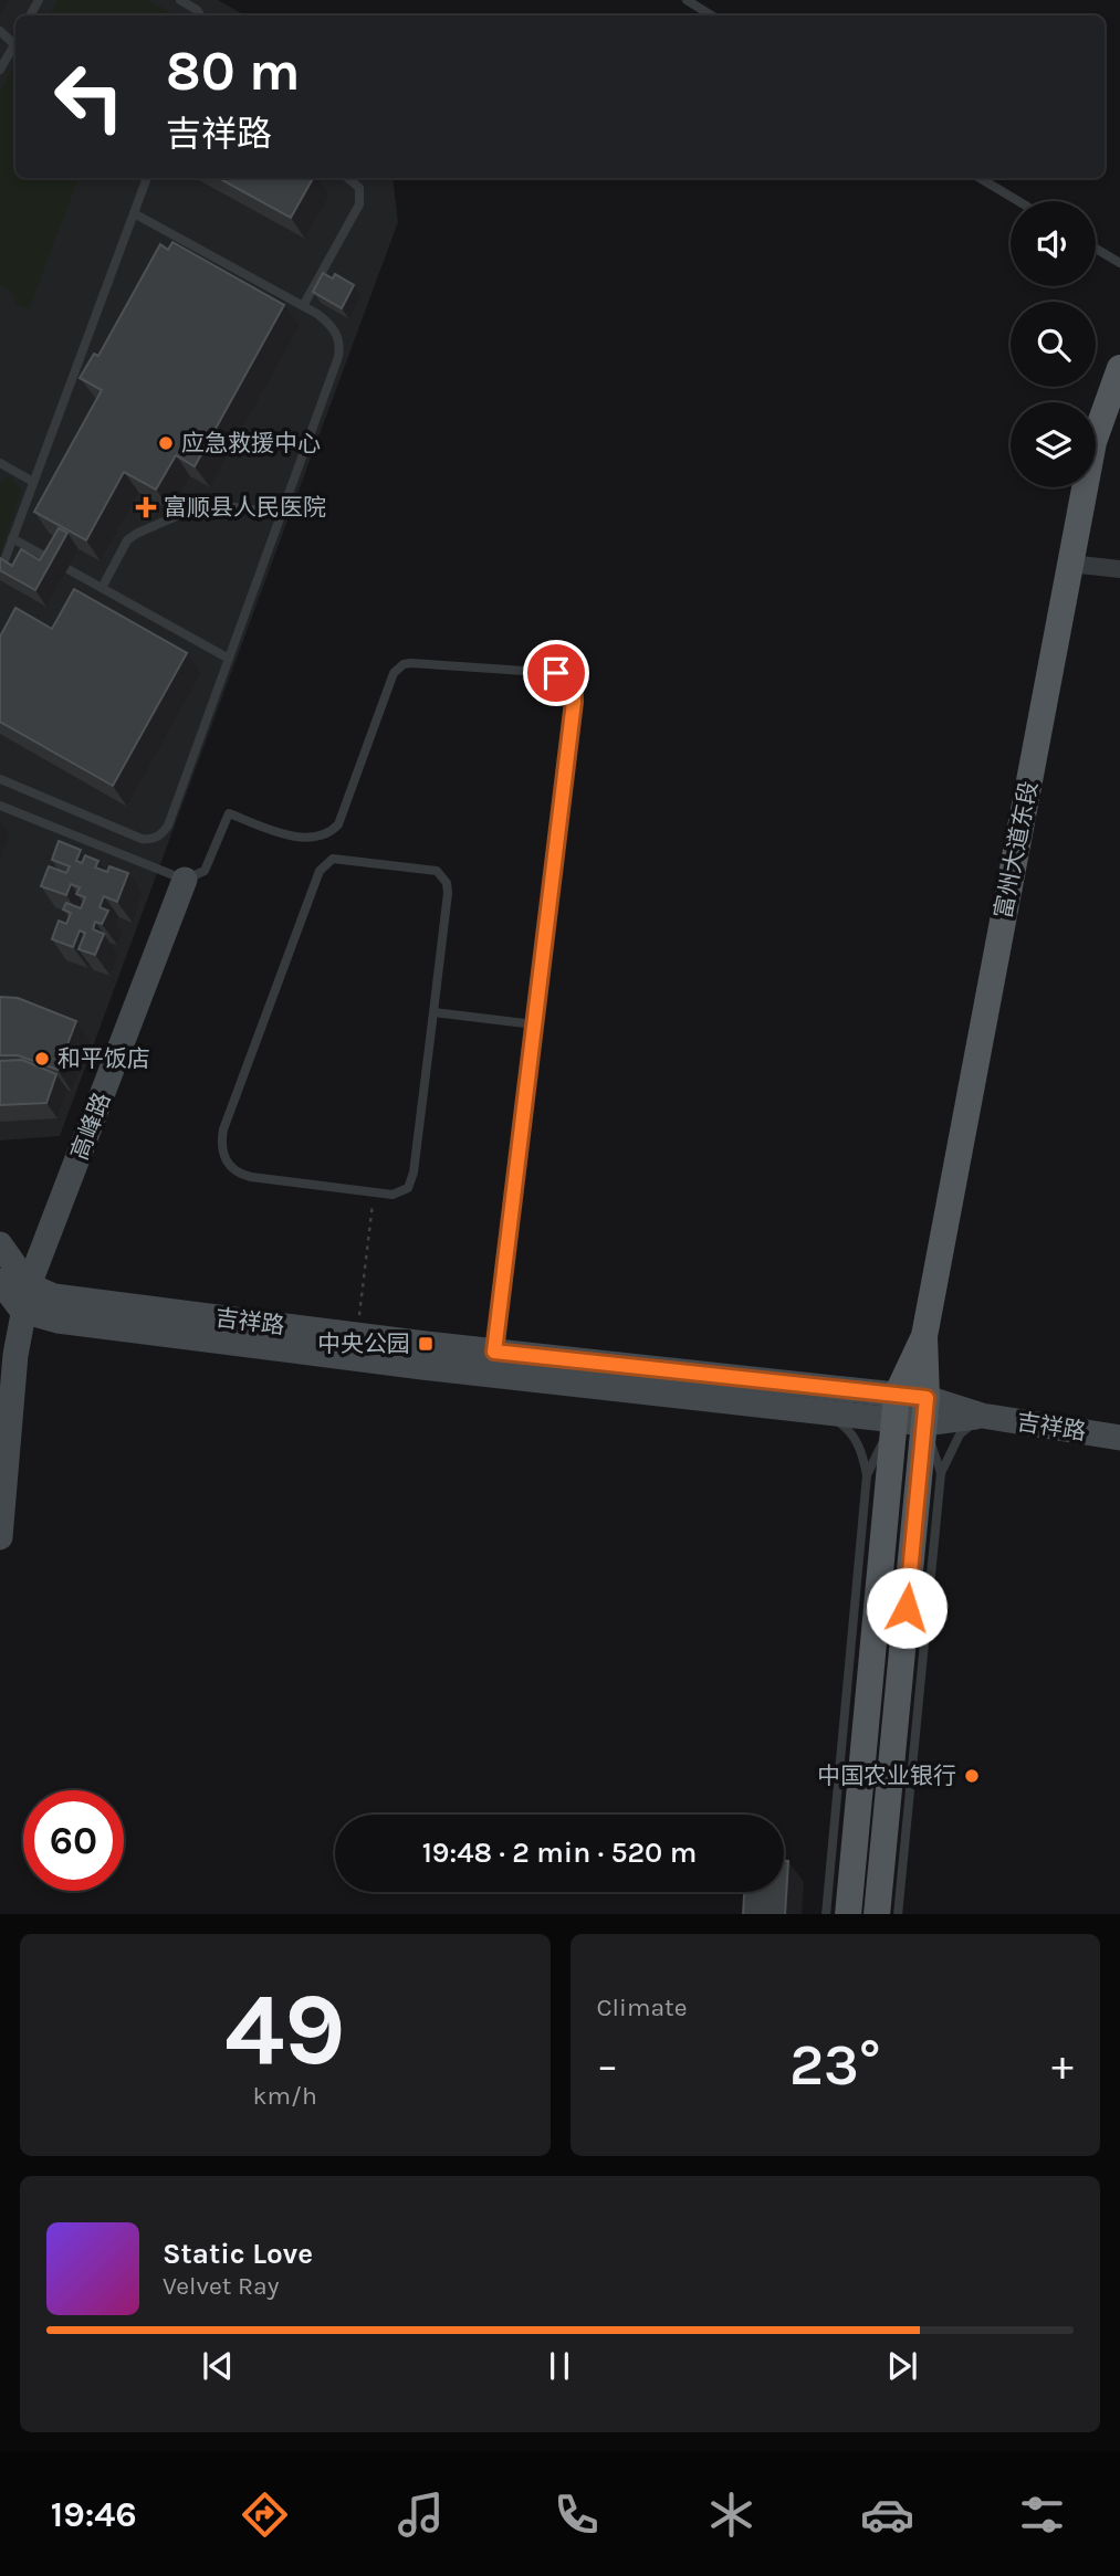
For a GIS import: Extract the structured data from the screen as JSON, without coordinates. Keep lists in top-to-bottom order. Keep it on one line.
{"streets":{"main road":["富州大道东段","高峰路","吉祥路"]},"crossings":[["高峰路","吉祥路"]],"places":{"other":["应急救援中心","和平饭店","中国农业银行"],"health":["富顺县人民医院"],"transit":["中央公园"]},"page":{"turn":["80 m","吉祥路"],"limit":"60","trip":"19:48 · 2 min · 520 m","tile":[["49","km/h"],"Climate"],"heat":["−","23°","+"],"song":["Static Love","Velvet Ray"],"tabs":"19:46"}}
